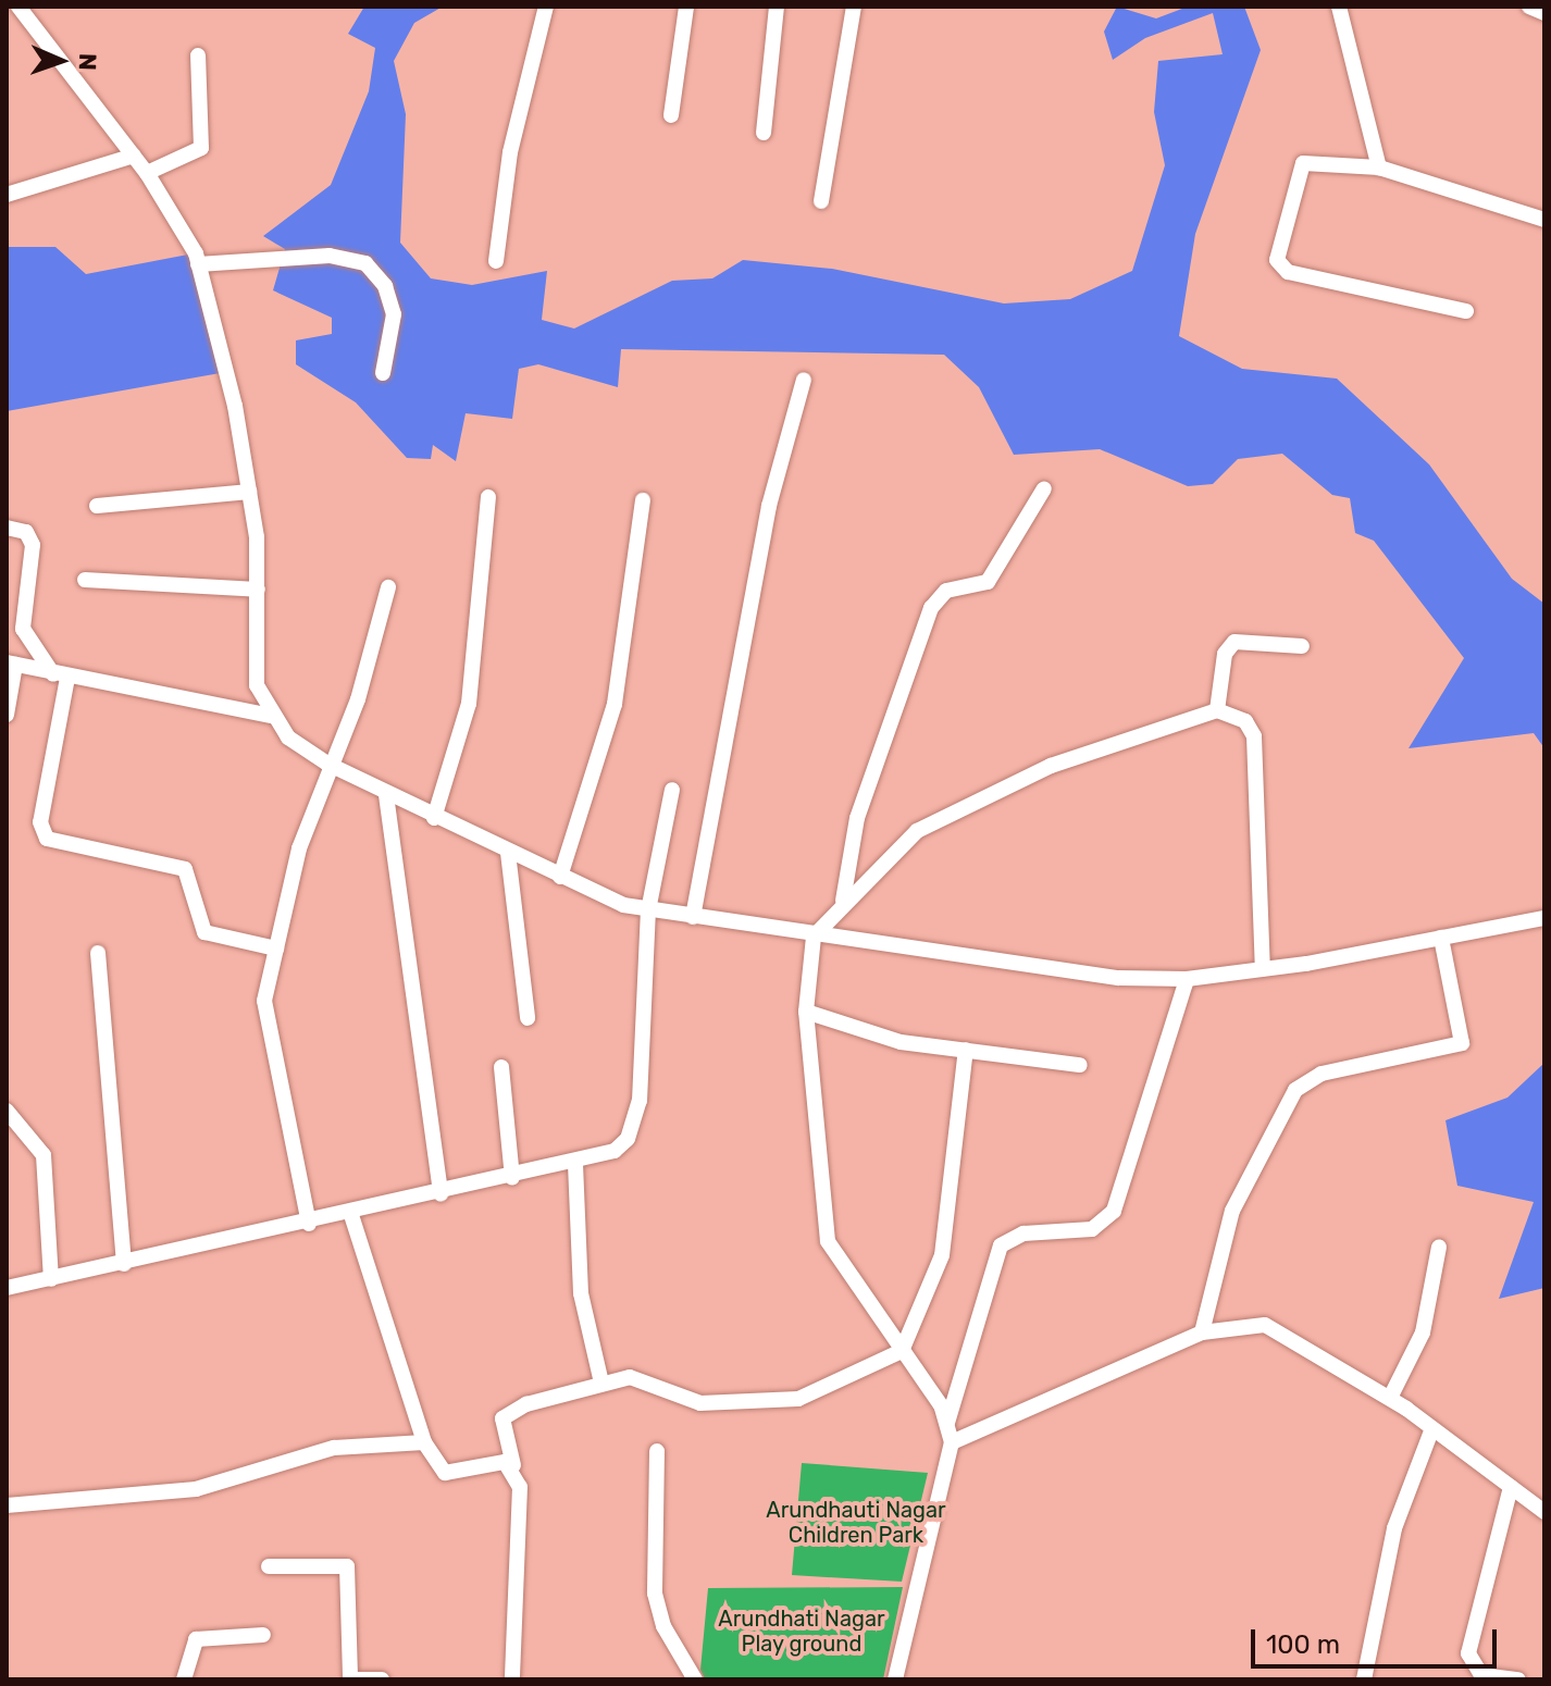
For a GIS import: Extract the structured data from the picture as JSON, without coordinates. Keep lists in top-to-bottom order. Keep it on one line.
{"parks":["Arundhauti Nagar Children Park","Arundhati Nagar Play ground"],"scale_bar":"100 m","north":"right"}
